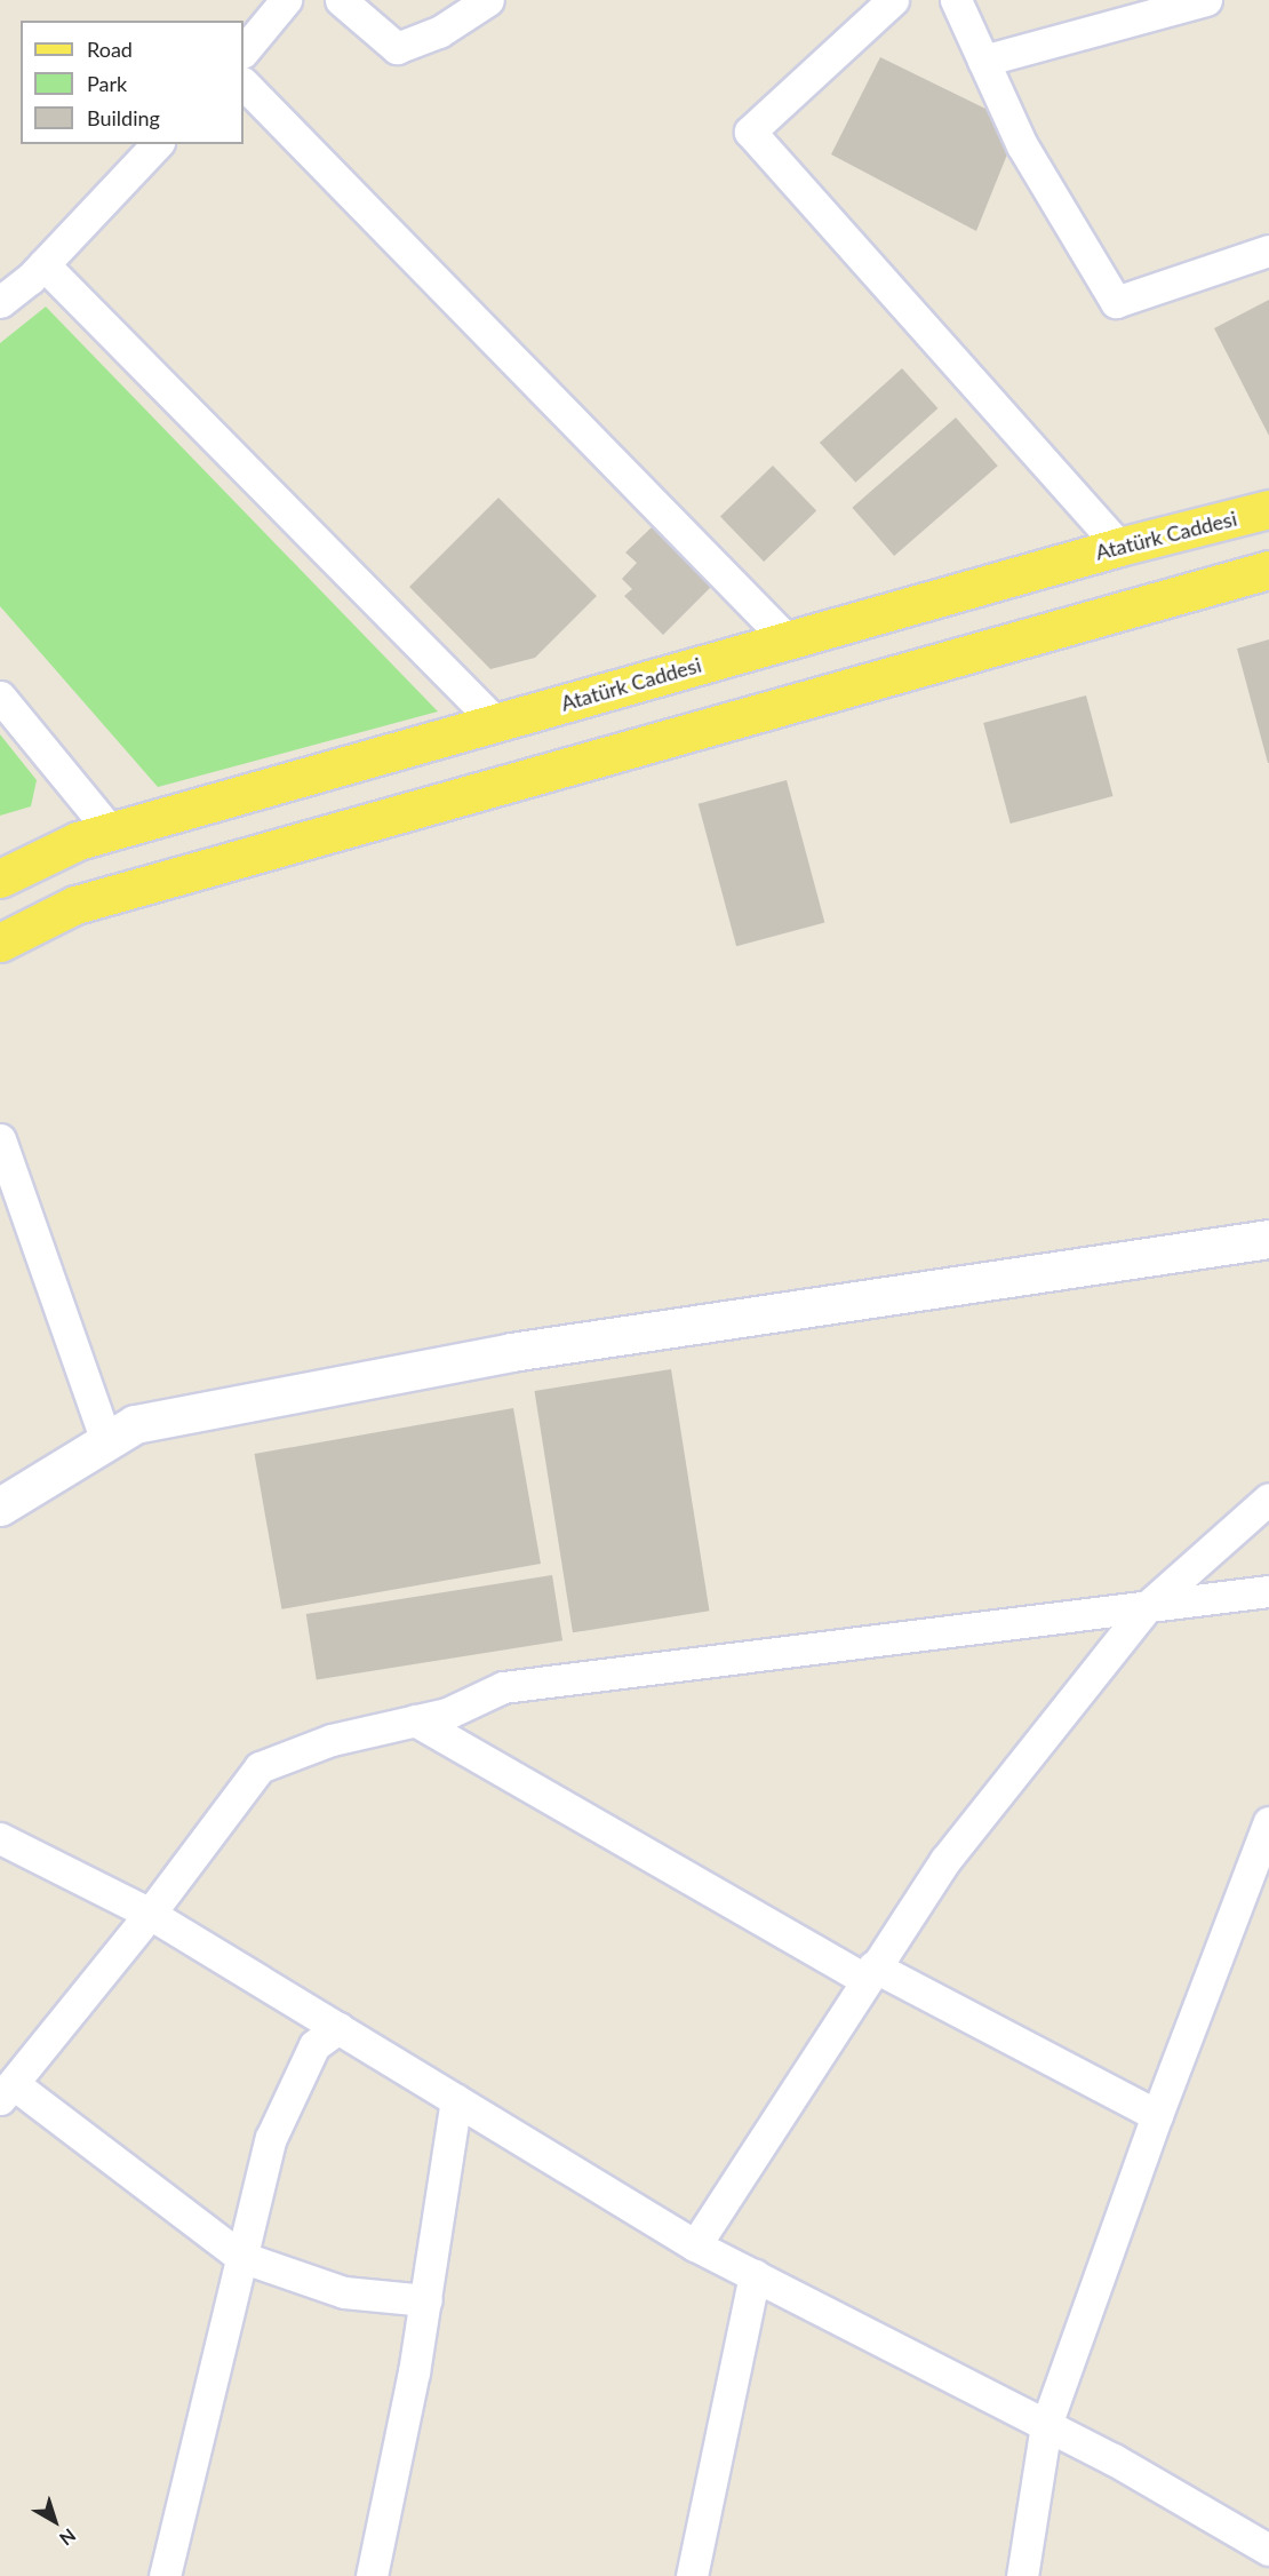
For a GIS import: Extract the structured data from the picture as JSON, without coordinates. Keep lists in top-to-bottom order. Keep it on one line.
{"streets":{"main road":["Atatürk Caddesi"]},"legend":["Road","Park","Building"],"north":"bottom right"}
